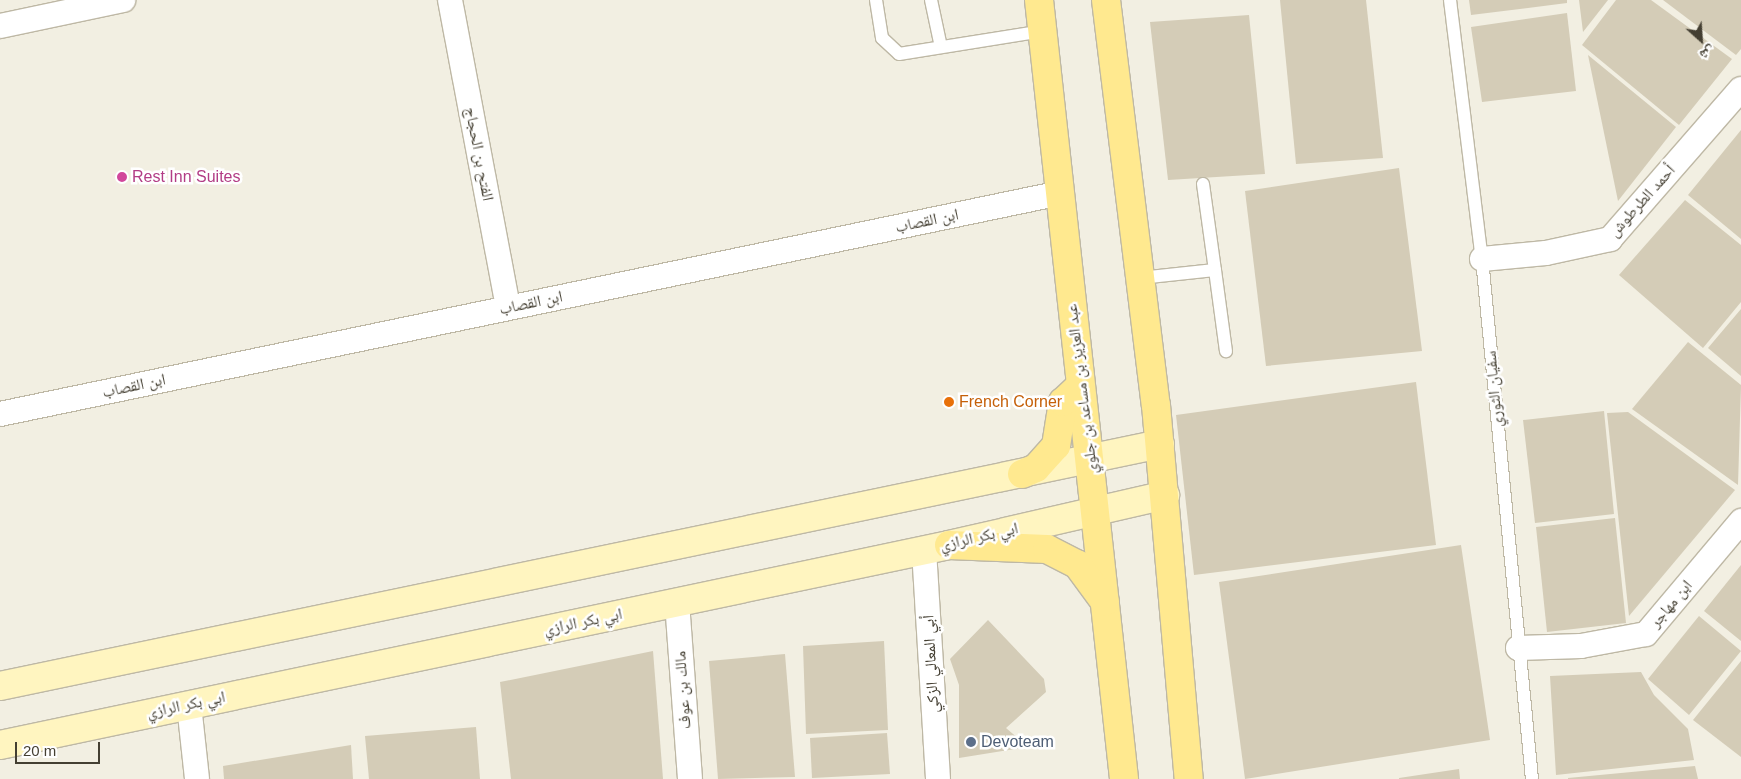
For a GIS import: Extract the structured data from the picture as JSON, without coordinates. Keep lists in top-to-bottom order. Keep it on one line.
{"streets":{"main road":["عبد العزيز بن مساعد بن جلوي"],"street":["الفتح بن الحجاج","أحمد الطرطوش","ابن القصاب","ابي بكر الرازي","ابن مهاجر","أبي المعالي الزكي","مالك بن عوف"],"lane":["سفيان الثوري"]},"crossings":[["الفتح بن الحجاج","ابن القصاب"],["أحمد الطرطوش","سفيان الثوري"],["ابن القصاب","عبد العزيز بن مساعد بن جلوي"],["عبد العزيز بن مساعد بن جلوي","ابي بكر الرازي"],["سفيان الثوري","ابن مهاجر"],["ابي بكر الرازي","أبي المعالي الزكي"],["ابي بكر الرازي","مالك بن عوف"]],"places":["Rest Inn Suites","French Corner","Devoteam"],"scale_bar":"20 m","north":"bottom right"}
